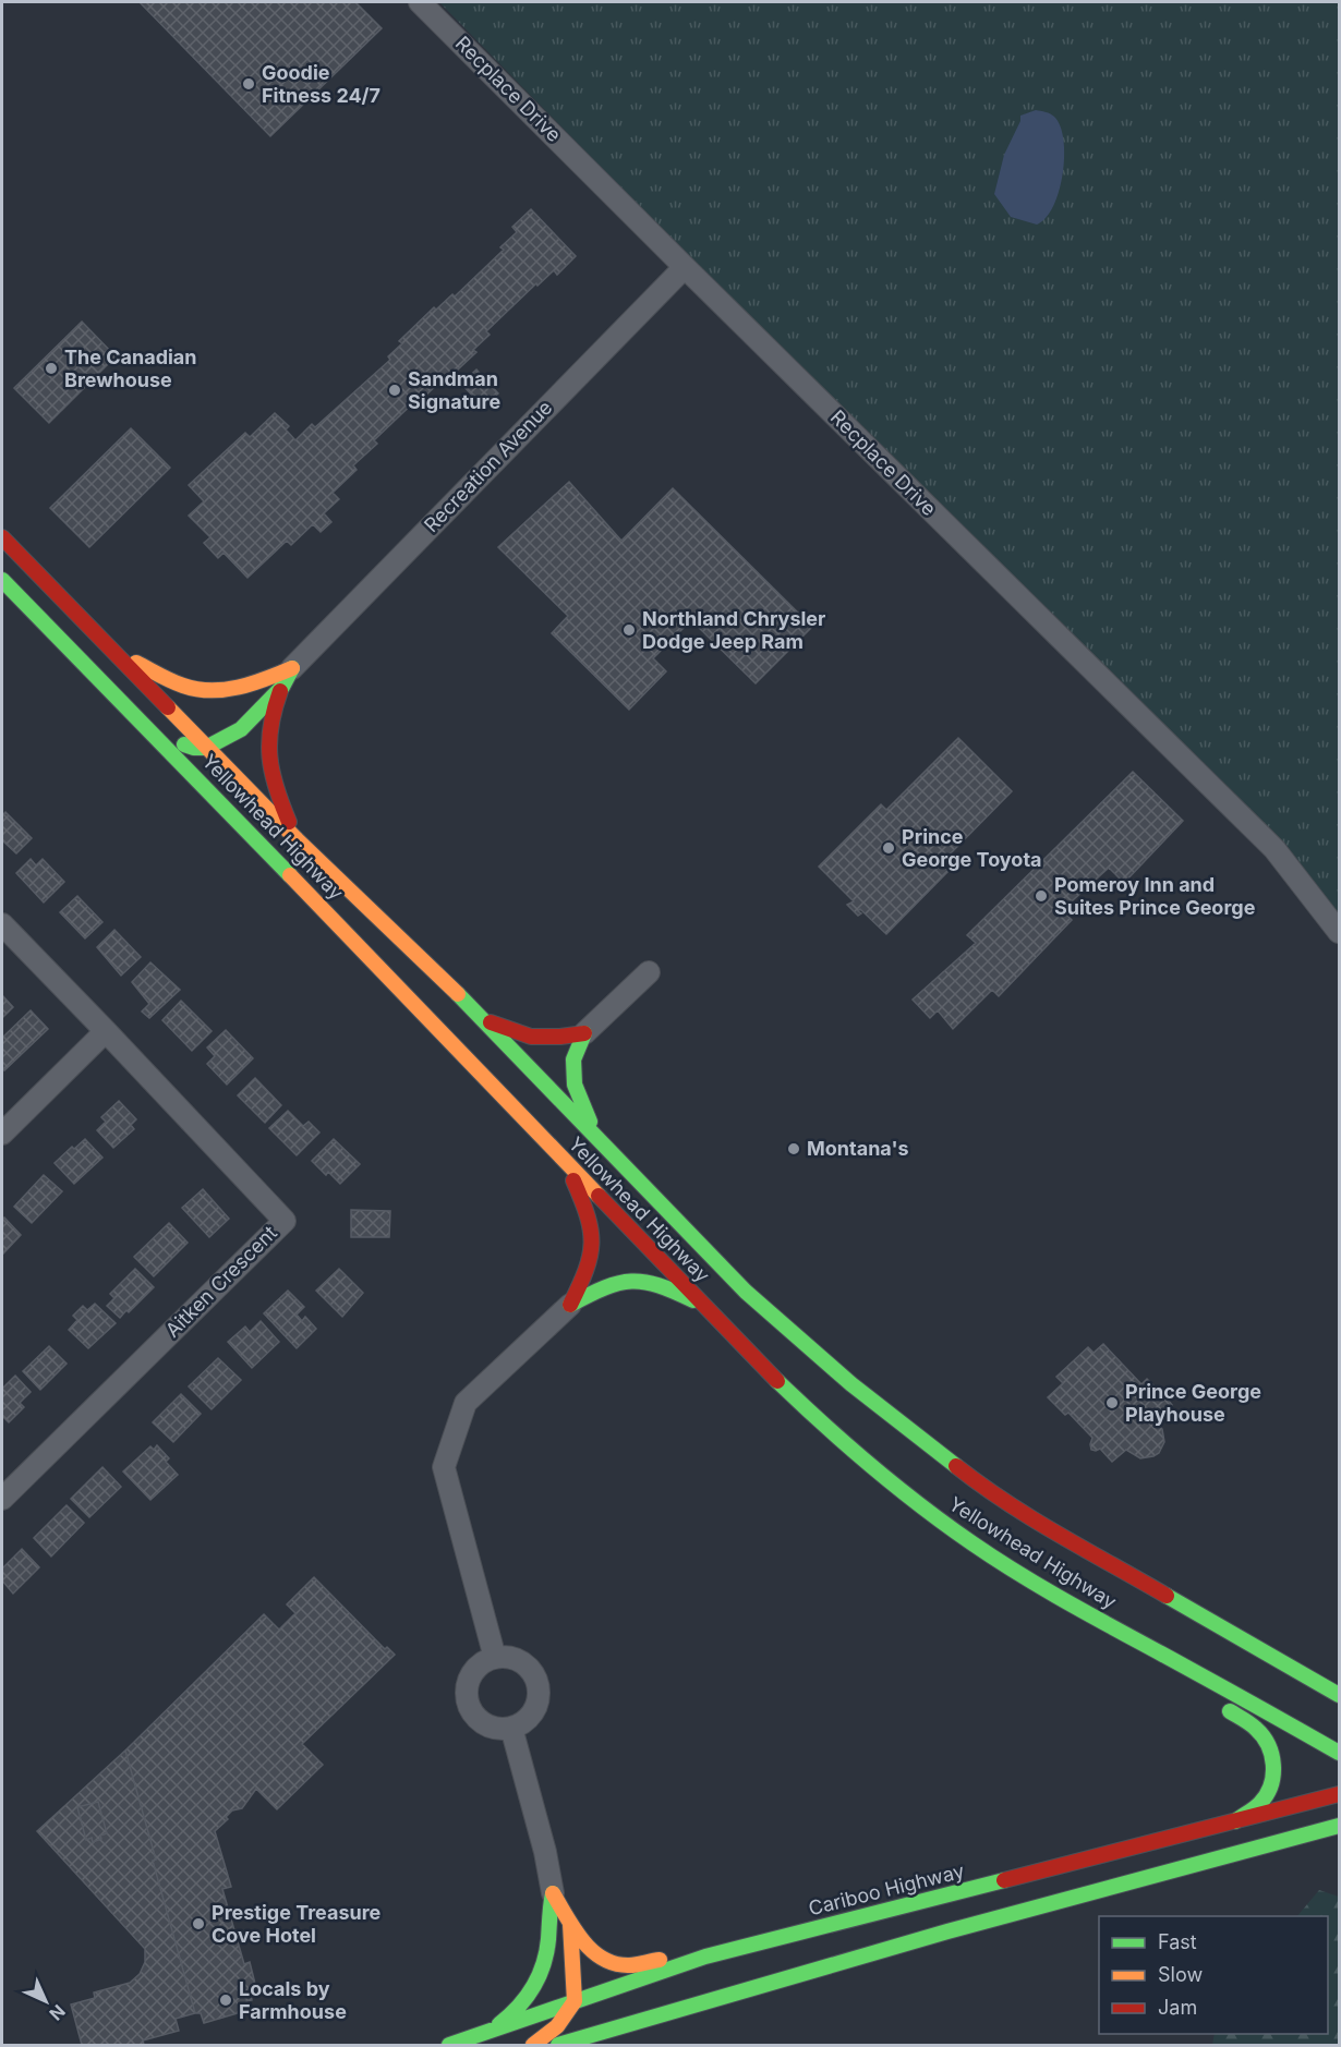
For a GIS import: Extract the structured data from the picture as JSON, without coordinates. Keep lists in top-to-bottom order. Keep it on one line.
{"streets":{"highway":["Yellowhead Highway","Cariboo Highway"],"street":["Recplace Drive","Recreation Avenue","Aitken Crescent"]},"crossings":[["Recplace Drive","Recreation Avenue"]],"places":["Goodie Fitness 24/7","The Canadian Brewhouse","Sandman Signature","Northland Chrysler Dodge Jeep Ram","Prince George Toyota","Pomeroy Inn and Suites Prince George","Montana's","Prince George Playhouse","Prestige Treasure Cove Hotel","Locals by Farmhouse"],"legend":["Fast","Slow","Jam"],"north":"bottom right"}
